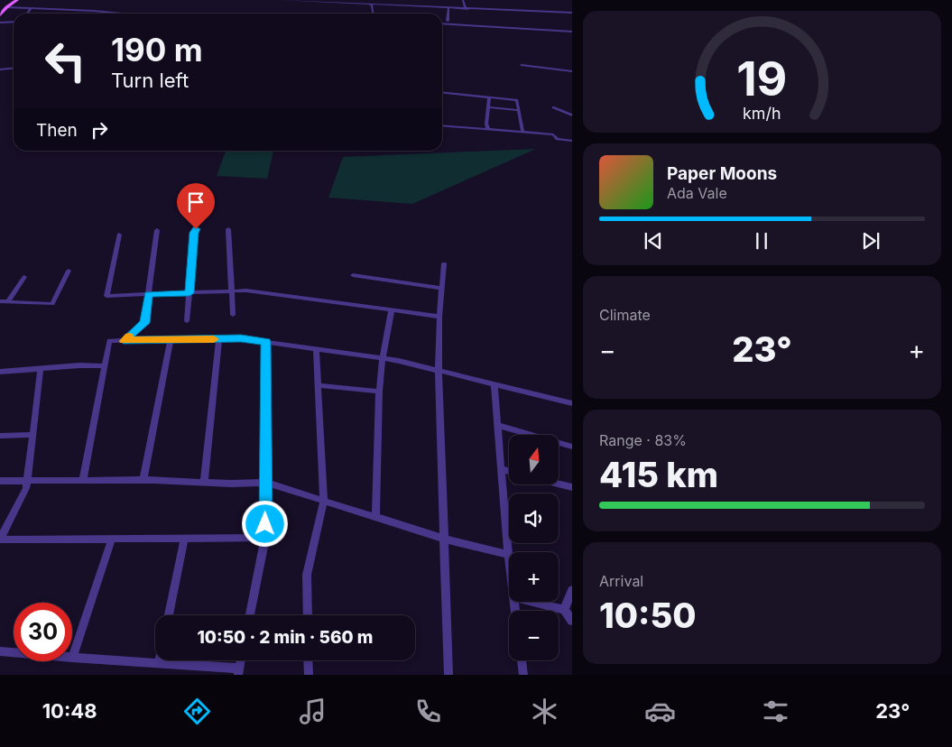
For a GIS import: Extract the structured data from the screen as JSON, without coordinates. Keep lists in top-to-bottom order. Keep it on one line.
{"north":"top","page":{"turn":["190 m","Turn left"],"then":"Then","song":["Paper Moons","Ada Vale"],"tile":["Climate",["Range · 83%","415 km"],["Arrival","10:50"]],"heat":["−","23°","+"],"map_buttons":["+","−"],"limit":"30","trip":"10:50 · 2 min · 560 m","tabs":["10:48","23°"],"gauge":["19","km/h"]}}
